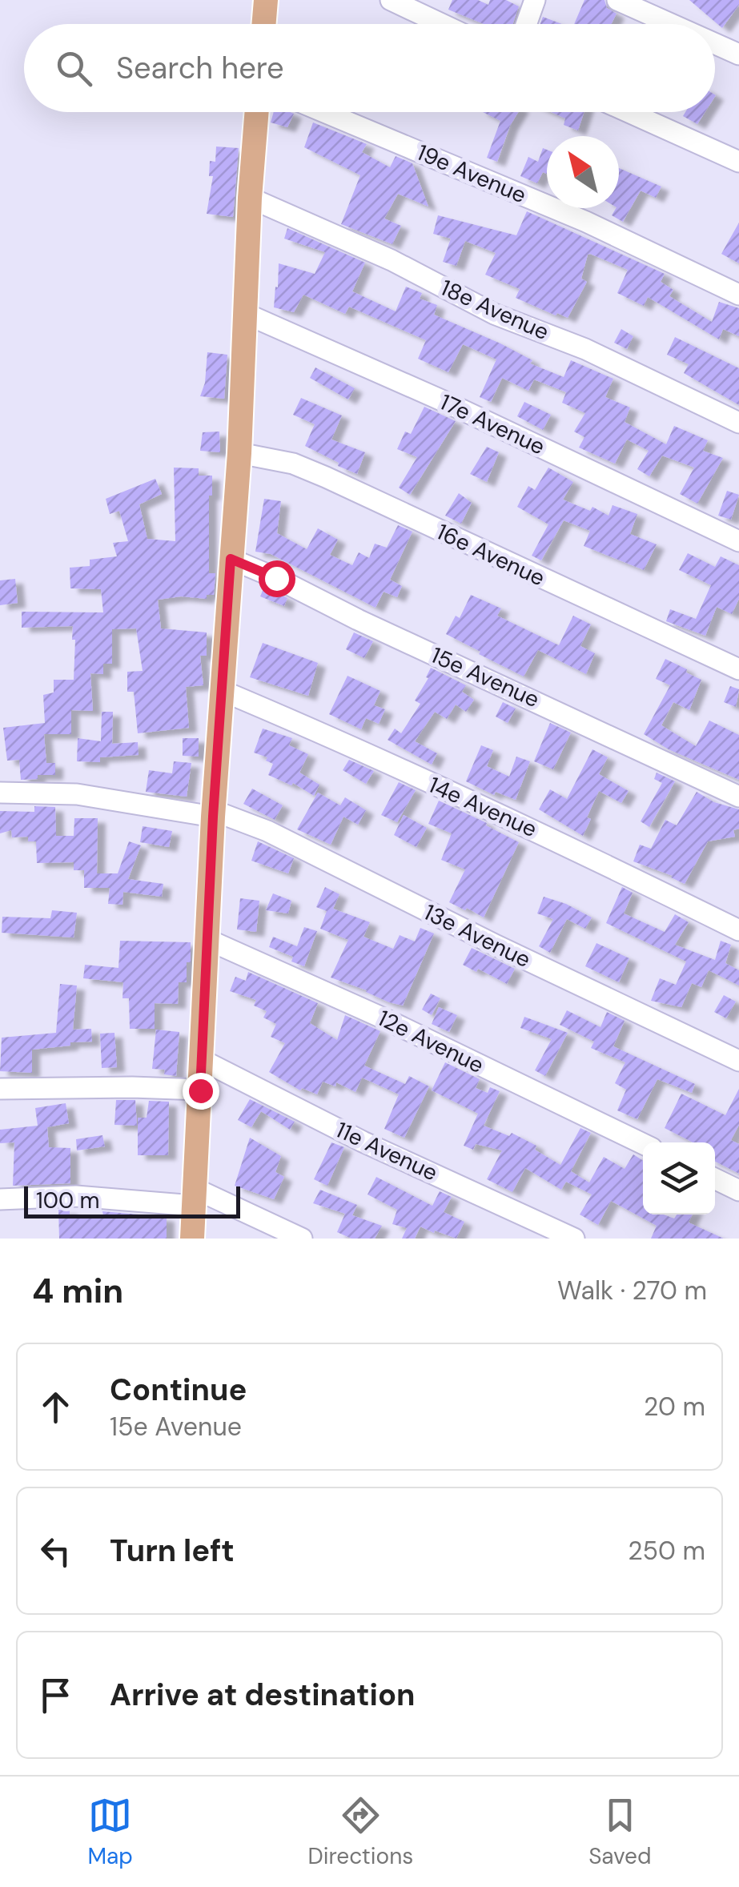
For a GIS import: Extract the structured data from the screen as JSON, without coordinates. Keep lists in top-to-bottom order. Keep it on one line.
{"streets":{"street":["19e Avenue","18e Avenue","17e Avenue","16e Avenue","15e Avenue","14e Avenue","13e Avenue","12e Avenue","11e Avenue"]},"scale_bar":"100 m","north":"top left","page":{"search":"Search here","scale":"100 m","heading":["4 min","Walk · 270 m"],"list":[["Continue","15e Avenue","20 m"],["Turn left","250 m"],"Arrive at destination"],"nav":["Map","Directions","Saved"]}}
